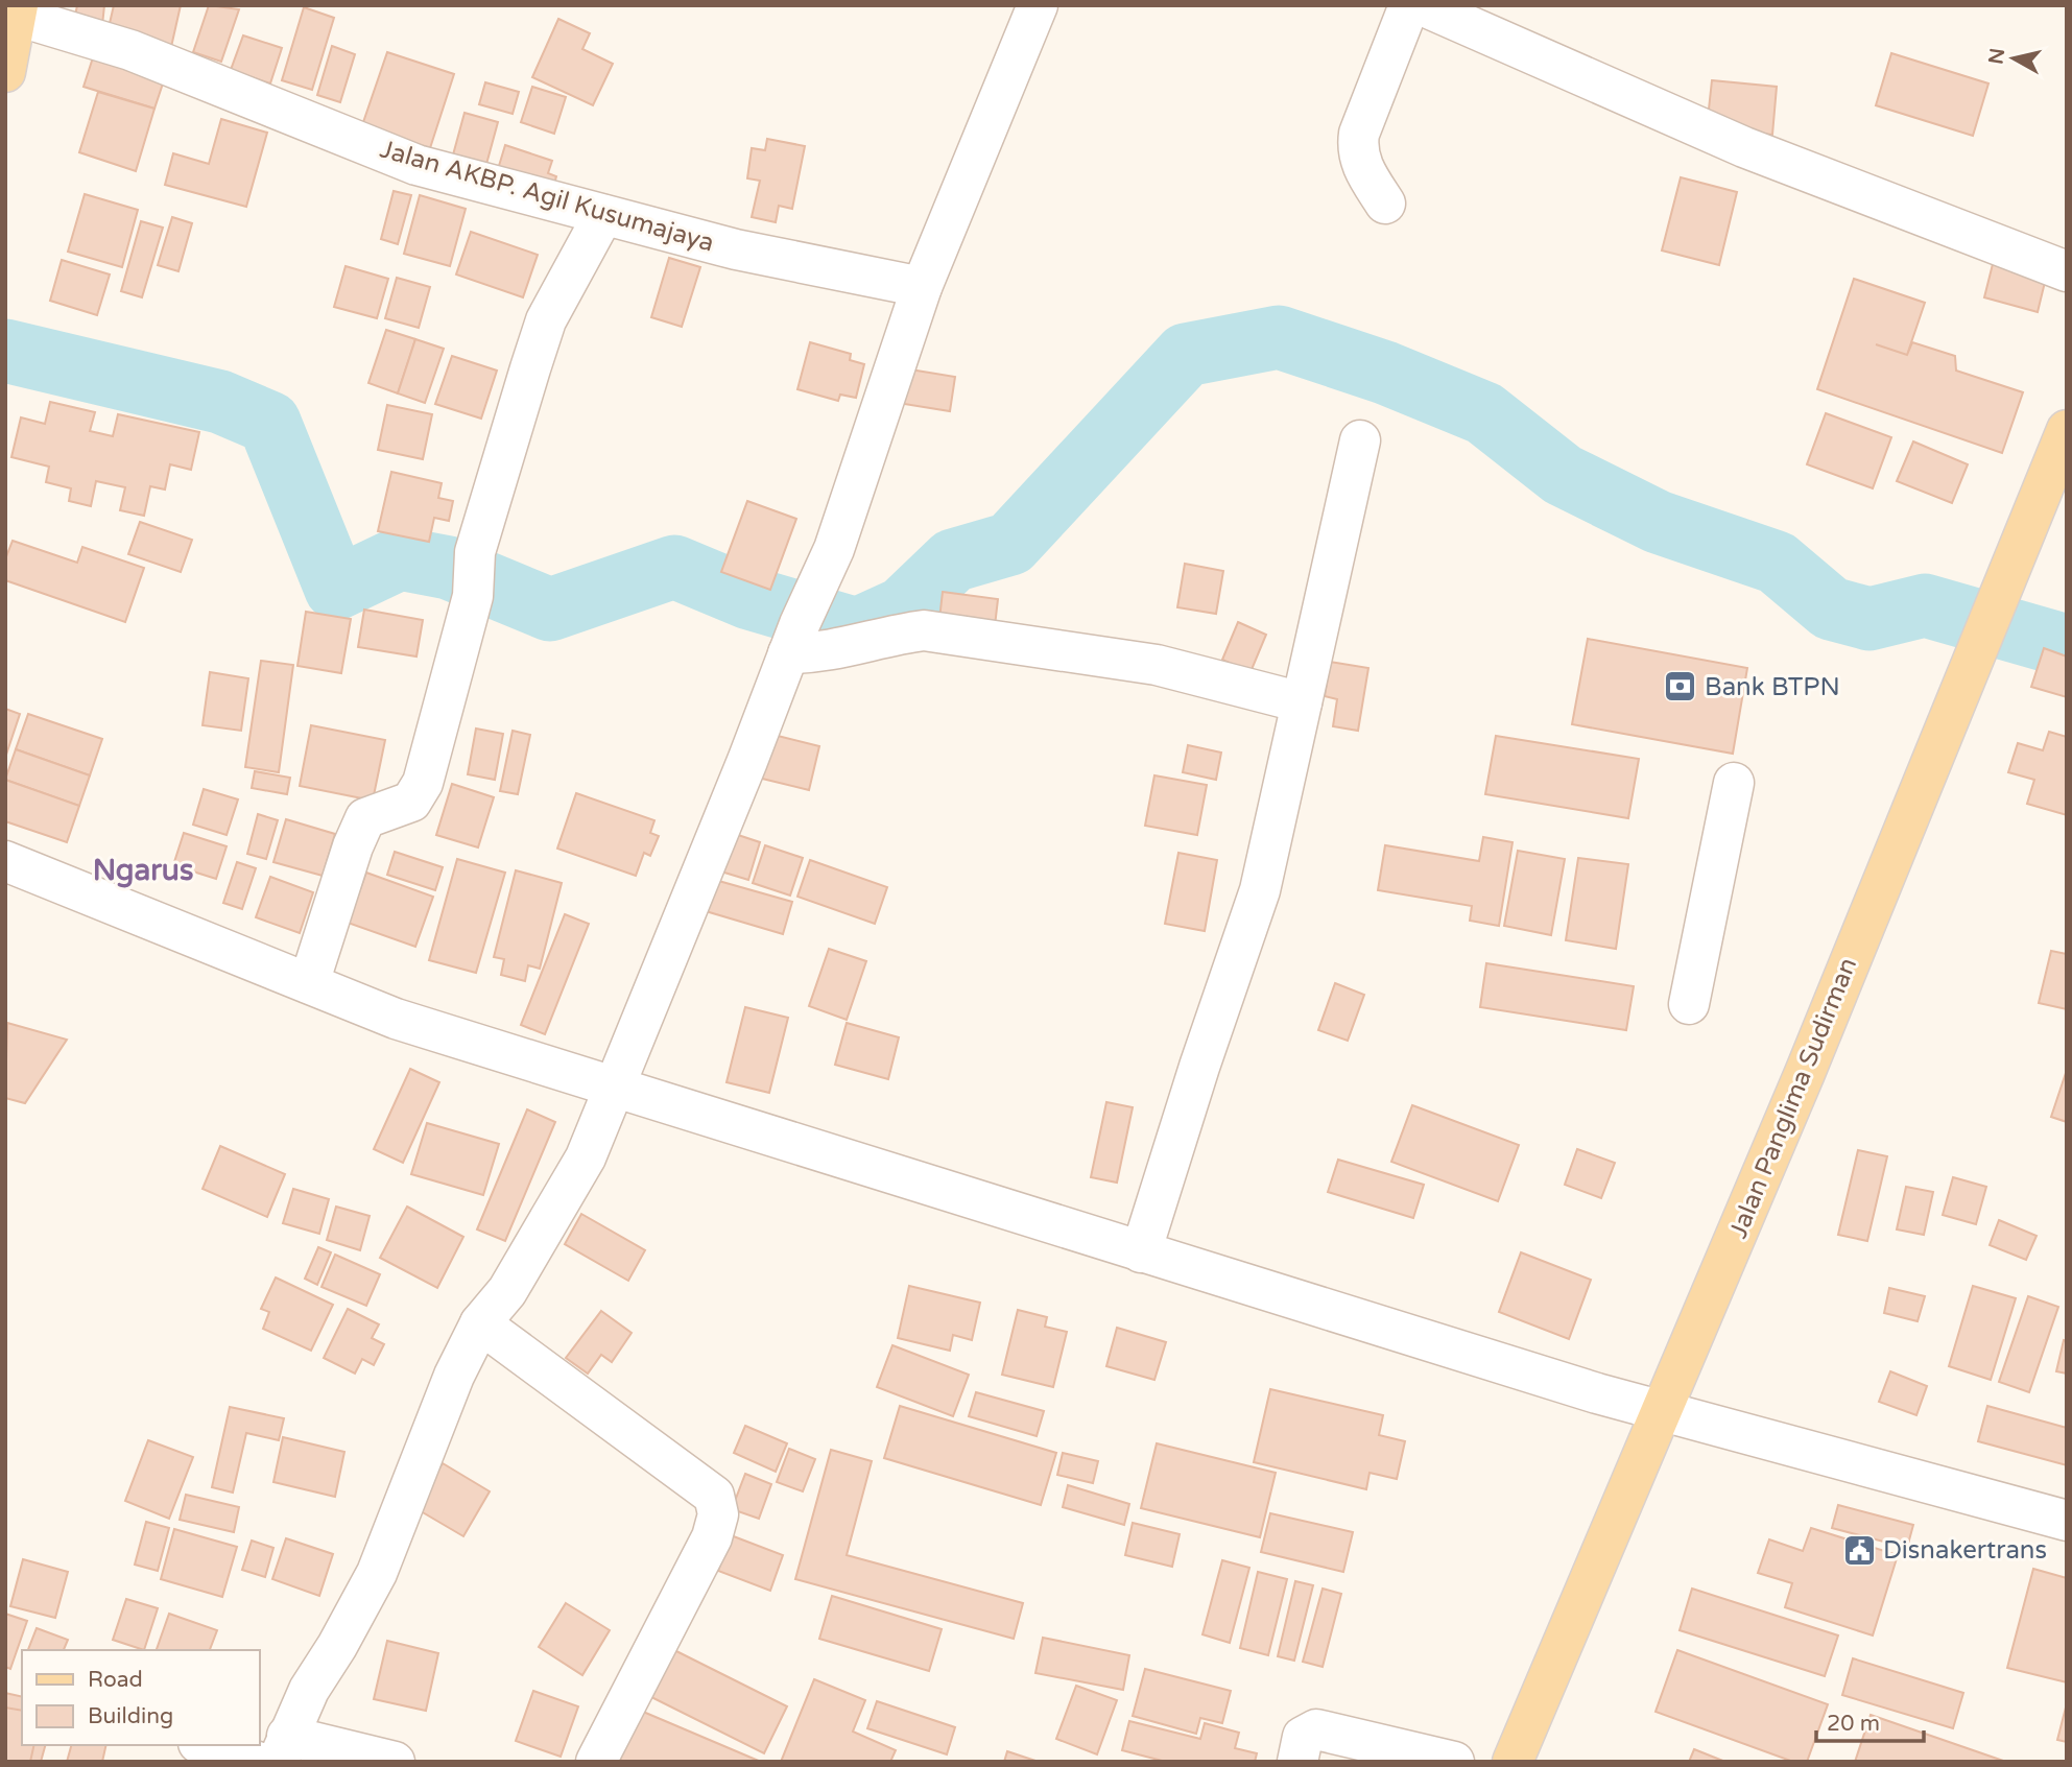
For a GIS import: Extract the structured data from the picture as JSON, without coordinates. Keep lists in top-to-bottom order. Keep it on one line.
{"streets":{"main road":["Jalan Panglima Sudirman"],"street":["Jalan AKBP. Agil Kusumajaya"]},"districts":["Ngarus"],"places":{"bank":["Bank BTPN"],"public building":["Disnakertrans"]},"legend":["Road","Building"],"scale_bar":"20 m","north":"left"}
